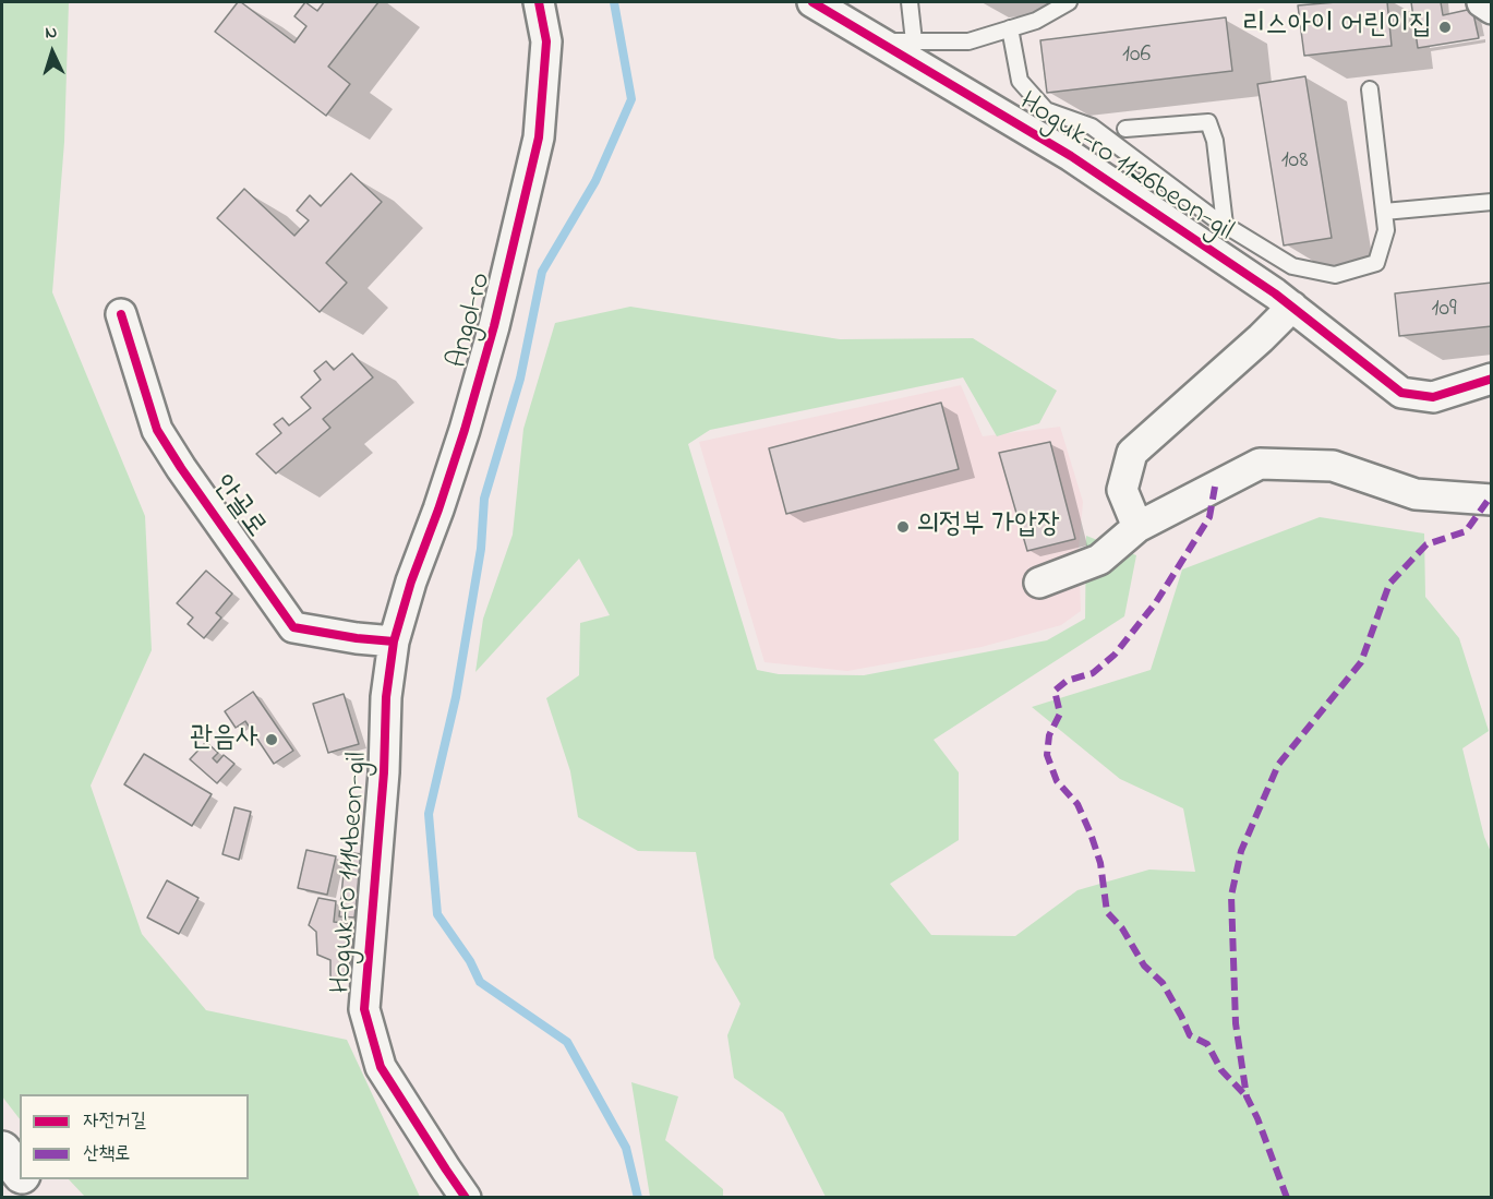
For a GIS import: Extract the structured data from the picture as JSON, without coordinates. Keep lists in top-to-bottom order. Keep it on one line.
{"streets":{"street":["Hoguk-ro 1126beon-gil","Angol-ro","안골로","Hoguk-ro 1114beon-gil"]},"crossings":[["Angol-ro","안골로"],["Angol-ro","Hoguk-ro 1114beon-gil"],["안골로","Hoguk-ro 1114beon-gil"]],"places":["리스아이 어린이집","의정부 가압장","관음사"],"house_numbers":["106","108","109"],"legend":["자전거길","산책로"],"north":"top"}
